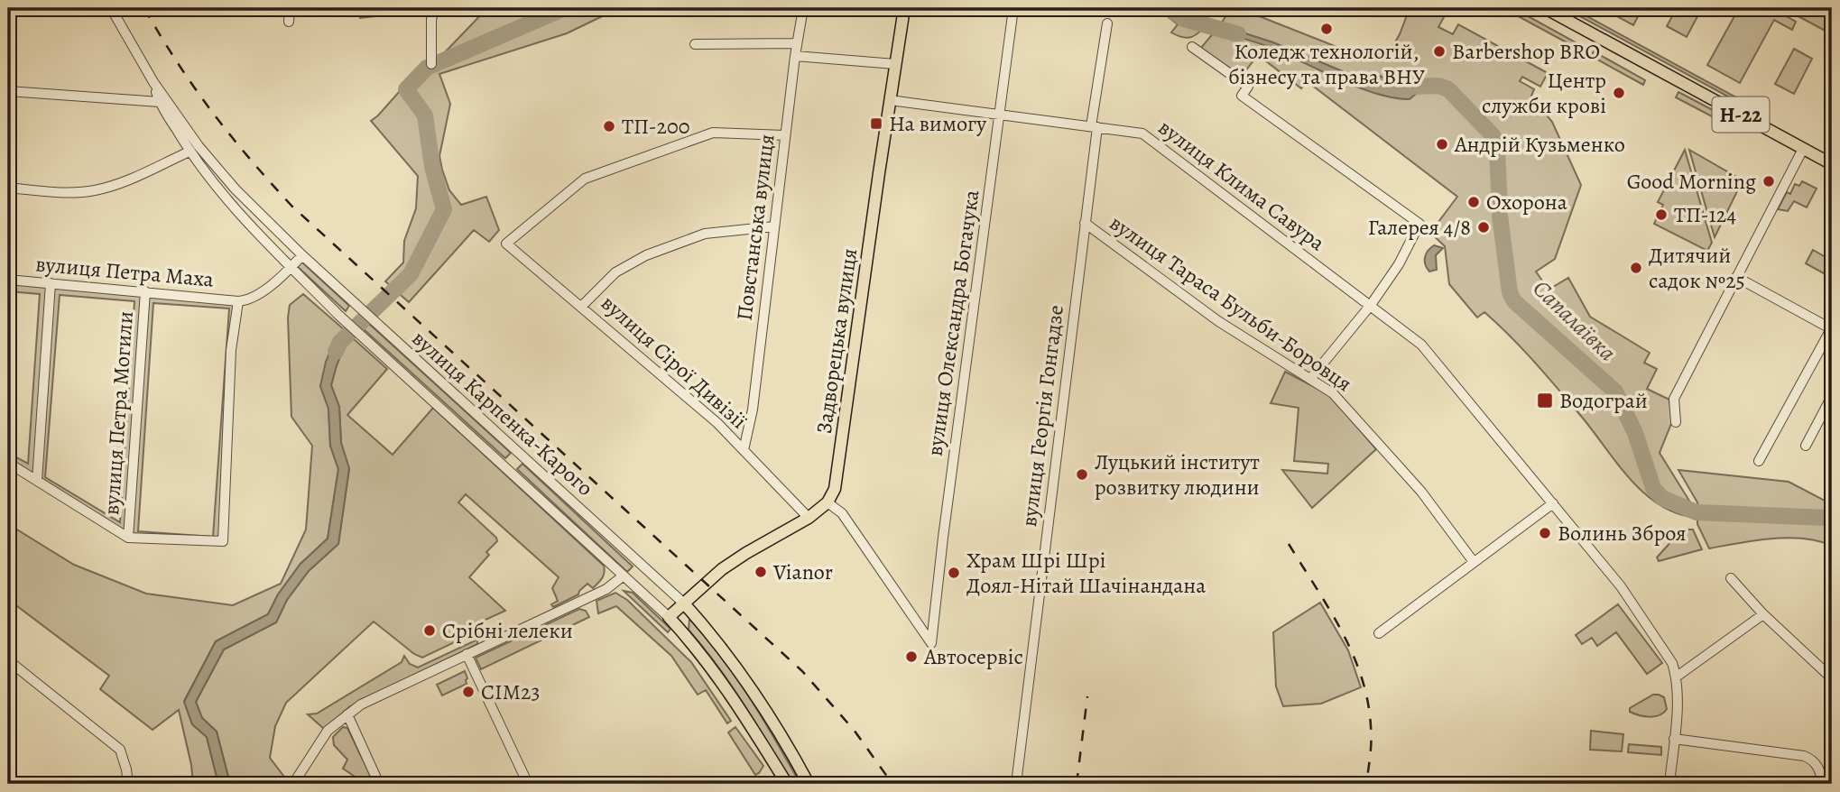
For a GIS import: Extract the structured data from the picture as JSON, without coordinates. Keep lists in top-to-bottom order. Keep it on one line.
{"streets":{"main road":["Н-22","Задворецька вулиця","вулиця Карпенка-Карого"],"street":["вулиця Клима Савура","Повстанська вулиця","вулиця Петра Маха","вулиця Тараса Бульби-Боровця","вулиця Олександра Богачука","вулиця Сірої Дивізії","вулиця Петра Могили","вулиця Георгія Гонгадзе"]},"crossings":[["вулиця Клима Савура","вулиця Олександра Богачука"],["вулиця Клима Савура","Задворецька вулиця"],["вулиця Клима Савура","вулиця Георгія Гонгадзе"],["Повстанська вулиця","вулиця Сірої Дивізії"],["вулиця Петра Маха","вулиця Петра Могили"],["вулиця Тараса Бульби-Боровця","вулиця Георгія Гонгадзе"],["вулиця Олександра Богачука","Задворецька вулиця"]],"water":["Сапалаївка"],"places":{"other":["Коледж технологій, бізнесу та права ВНУ","Barbershop BRO","Центр служби крові","ТП-200","Андрій Кузьменко","Good Morning","Охорона","ТП-124","Галерея 4/8","Дитячий садок №25","Луцький інститут розвитку людини","Волинь Зброя","Vianor","Храм Шрі Шрі Доял-Нітай Шачінандана","Срібні лелеки","Автосервіс","СІМ23"],"transit":["На вимогу","Водограй"]}}
